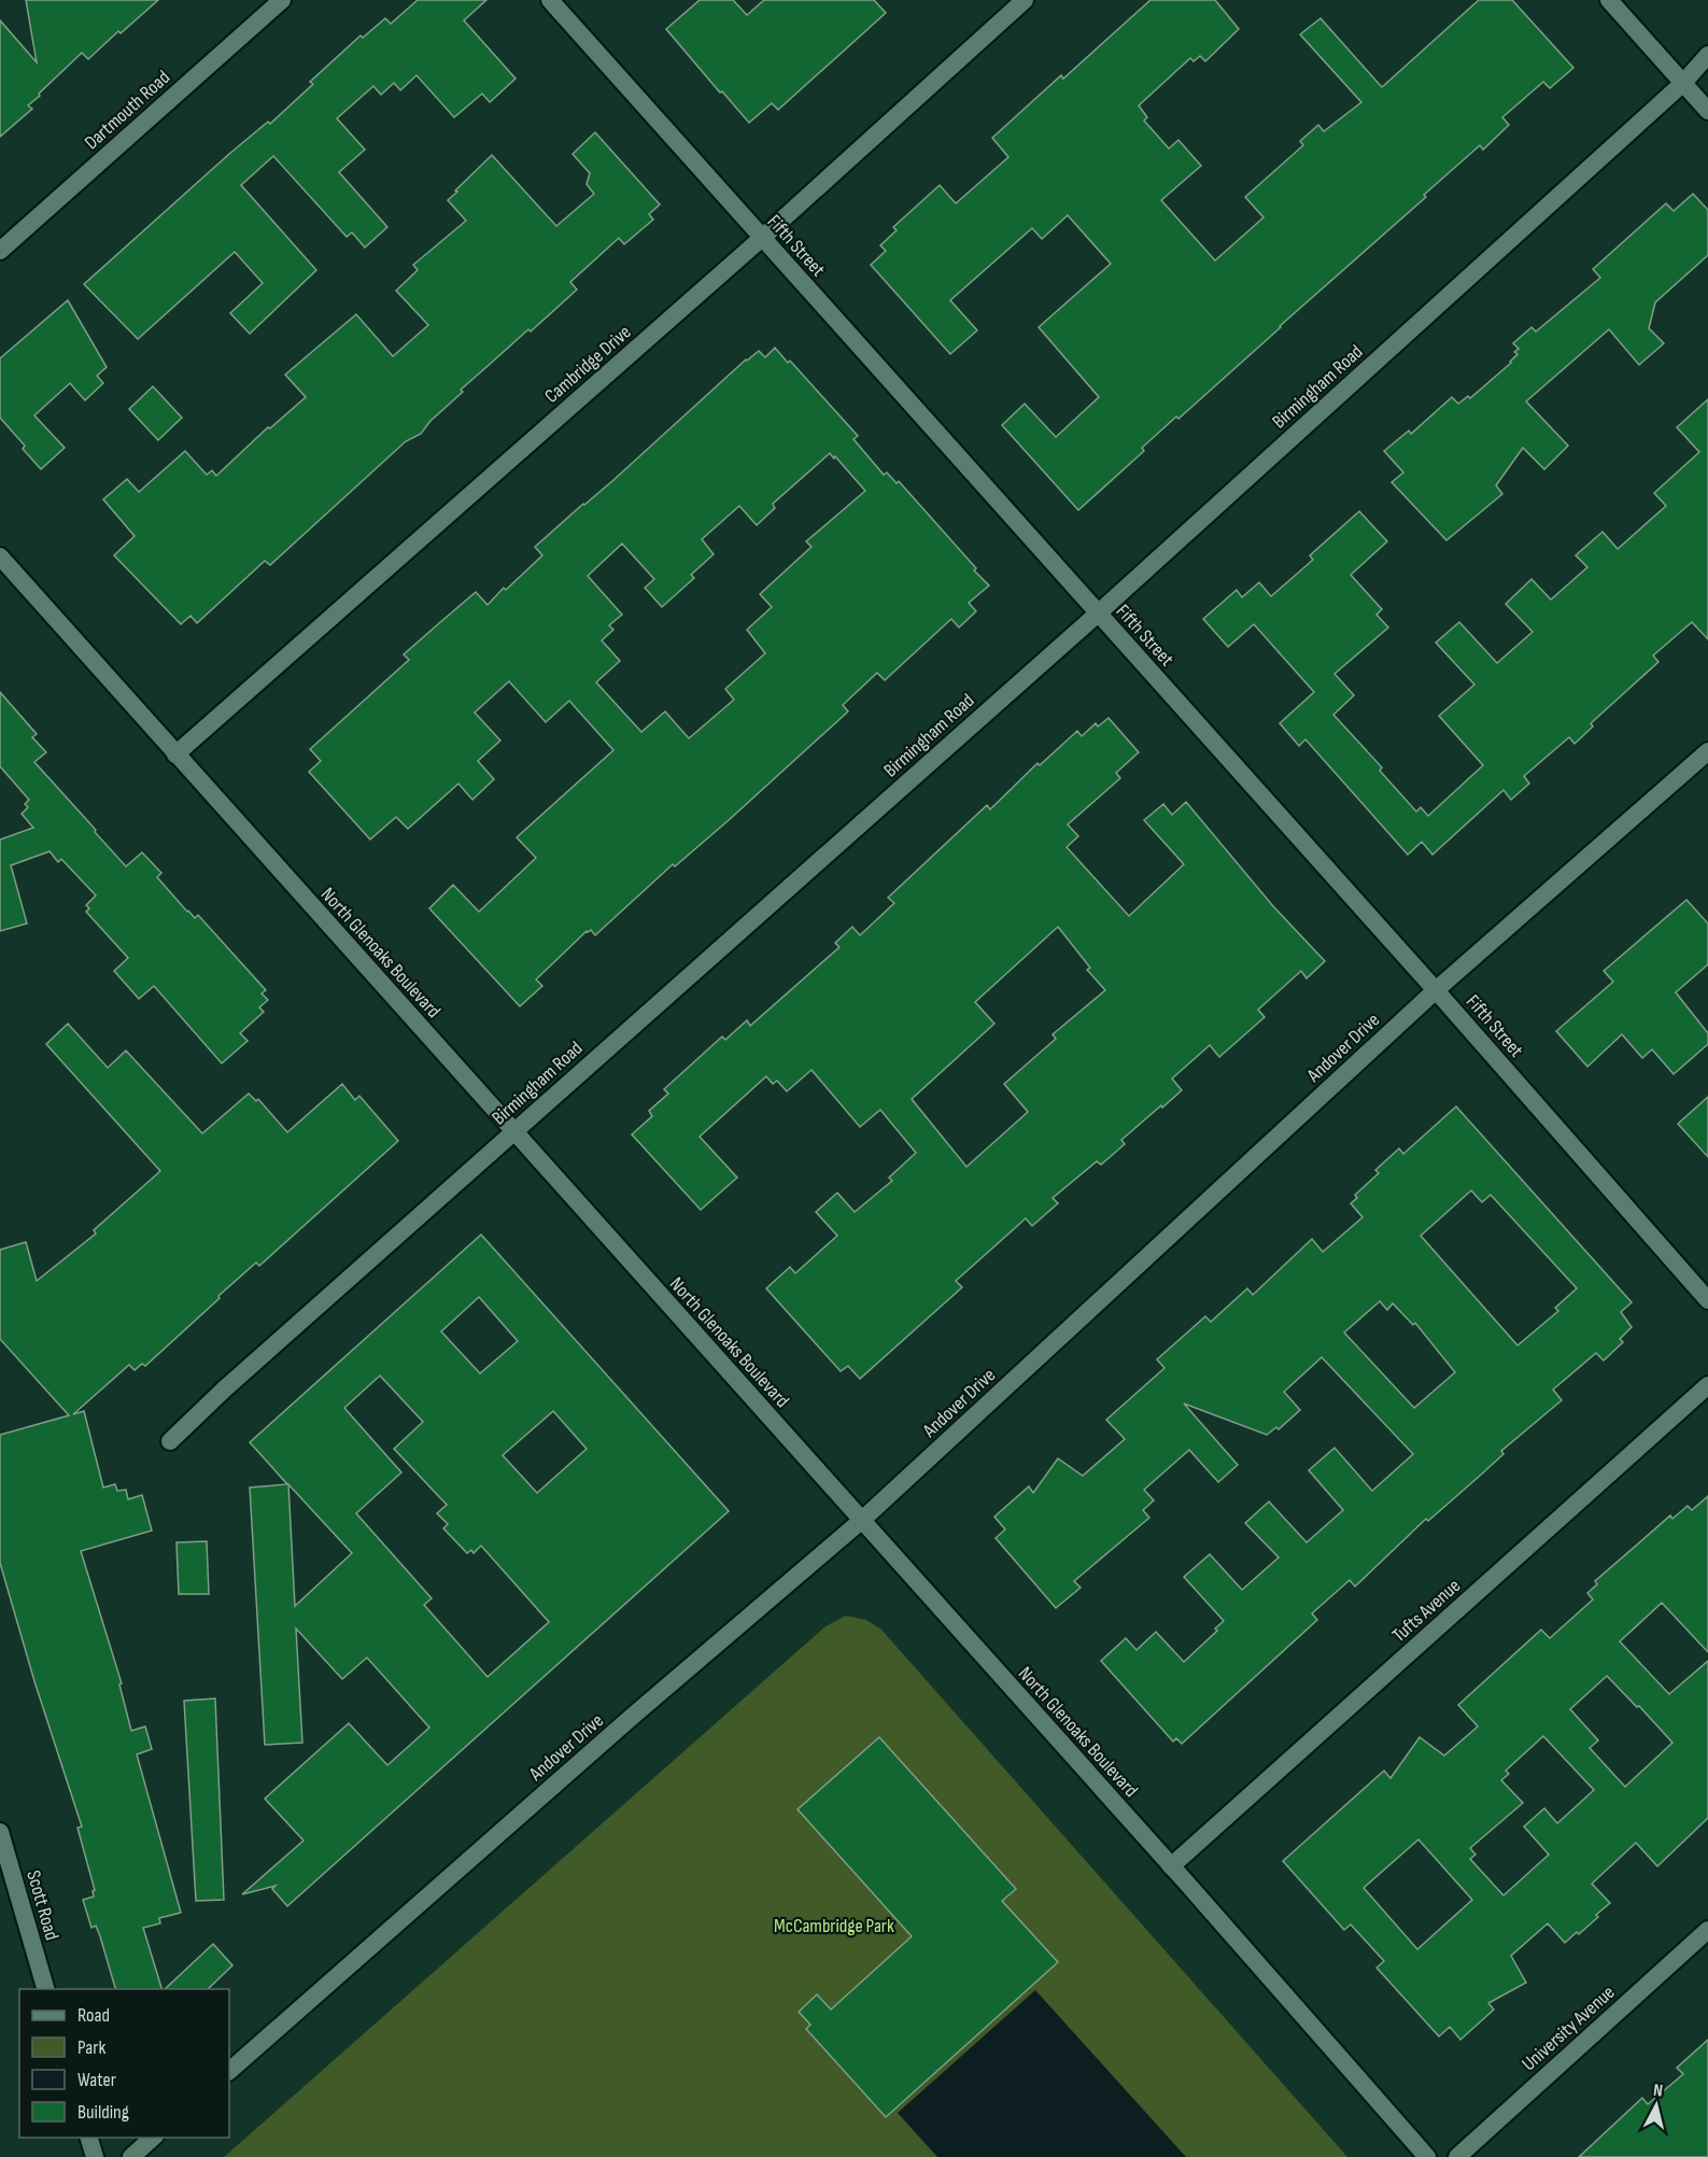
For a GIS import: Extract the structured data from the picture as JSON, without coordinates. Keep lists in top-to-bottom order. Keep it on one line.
{"streets":{"street":["Dartmouth Road","Fifth Street","Cambridge Drive","Birmingham Road","North Glenoaks Boulevard","Andover Drive","Tufts Avenue","Scott Road","University Avenue"]},"crossings":[["Fifth Street","Cambridge Drive"],["Fifth Street","Birmingham Road"],["Fifth Street","Andover Drive"],["Cambridge Drive","North Glenoaks Boulevard"],["Birmingham Road","North Glenoaks Boulevard"],["North Glenoaks Boulevard","Andover Drive"],["North Glenoaks Boulevard","Tufts Avenue"]],"parks":["McCambridge Park"],"legend":["Road","Park","Water","Building"],"north":"top"}
